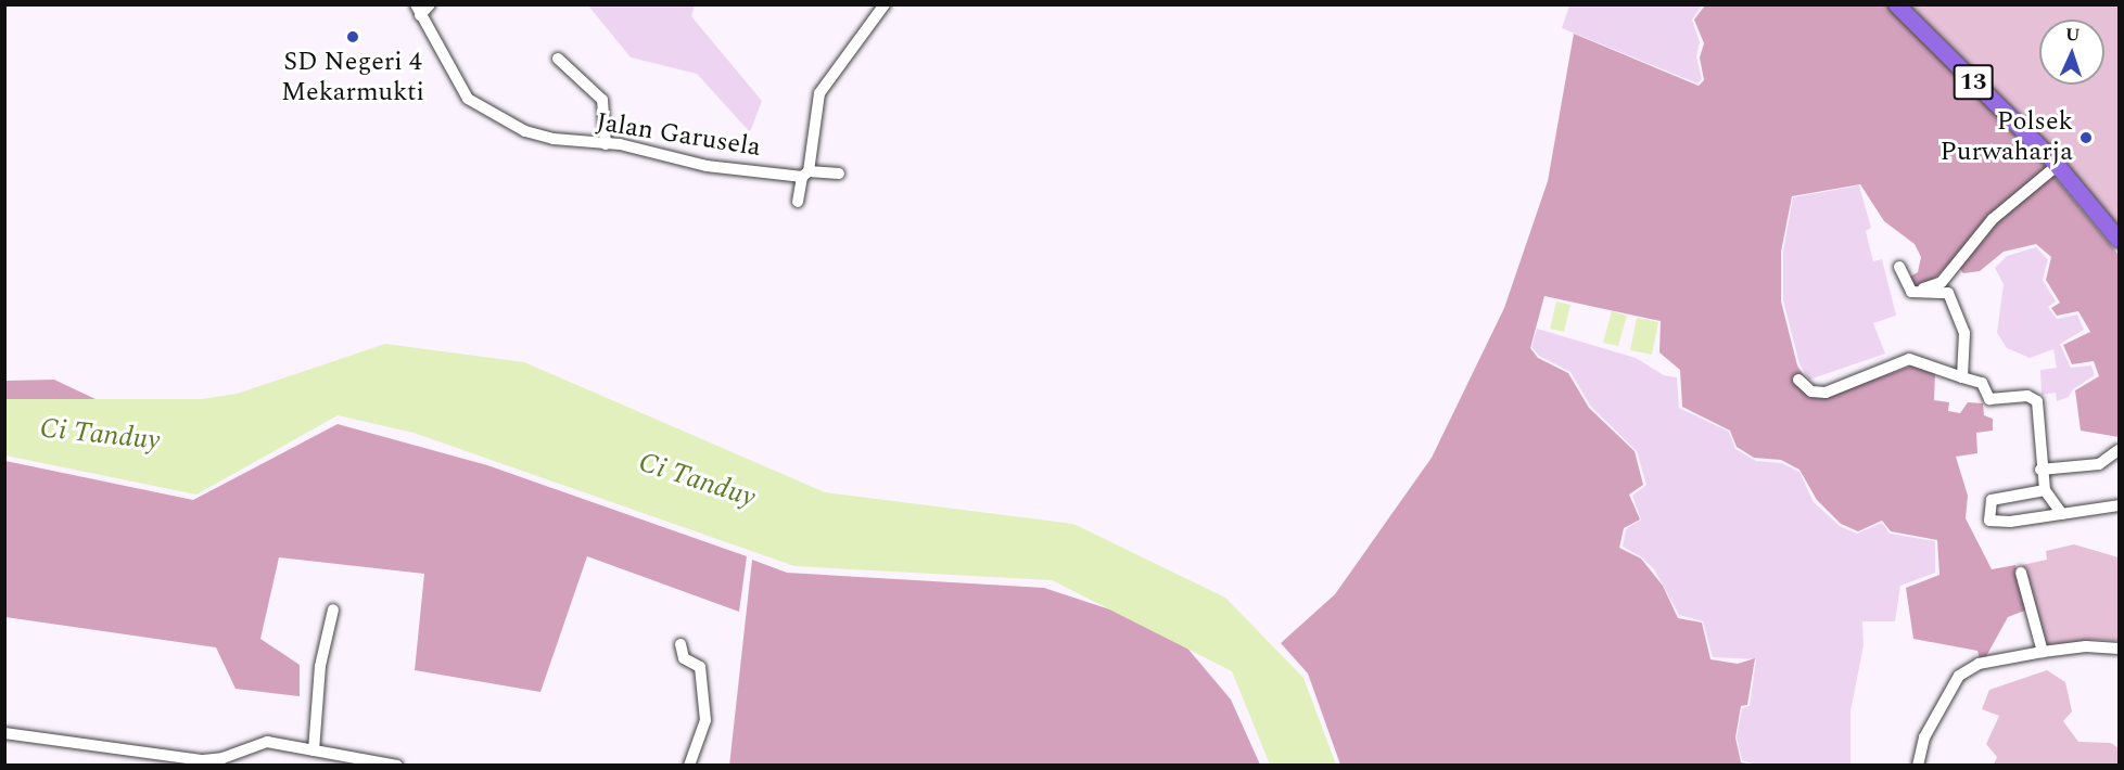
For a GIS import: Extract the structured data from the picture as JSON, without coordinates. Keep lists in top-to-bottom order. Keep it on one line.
{"streets":{"highway":["13"],"street":["Jalan Garusela"]},"water":["Ci Tanduy"],"places":["SD Negeri 4 Mekarmukti","Polsek Purwaharja"],"north":"top"}
